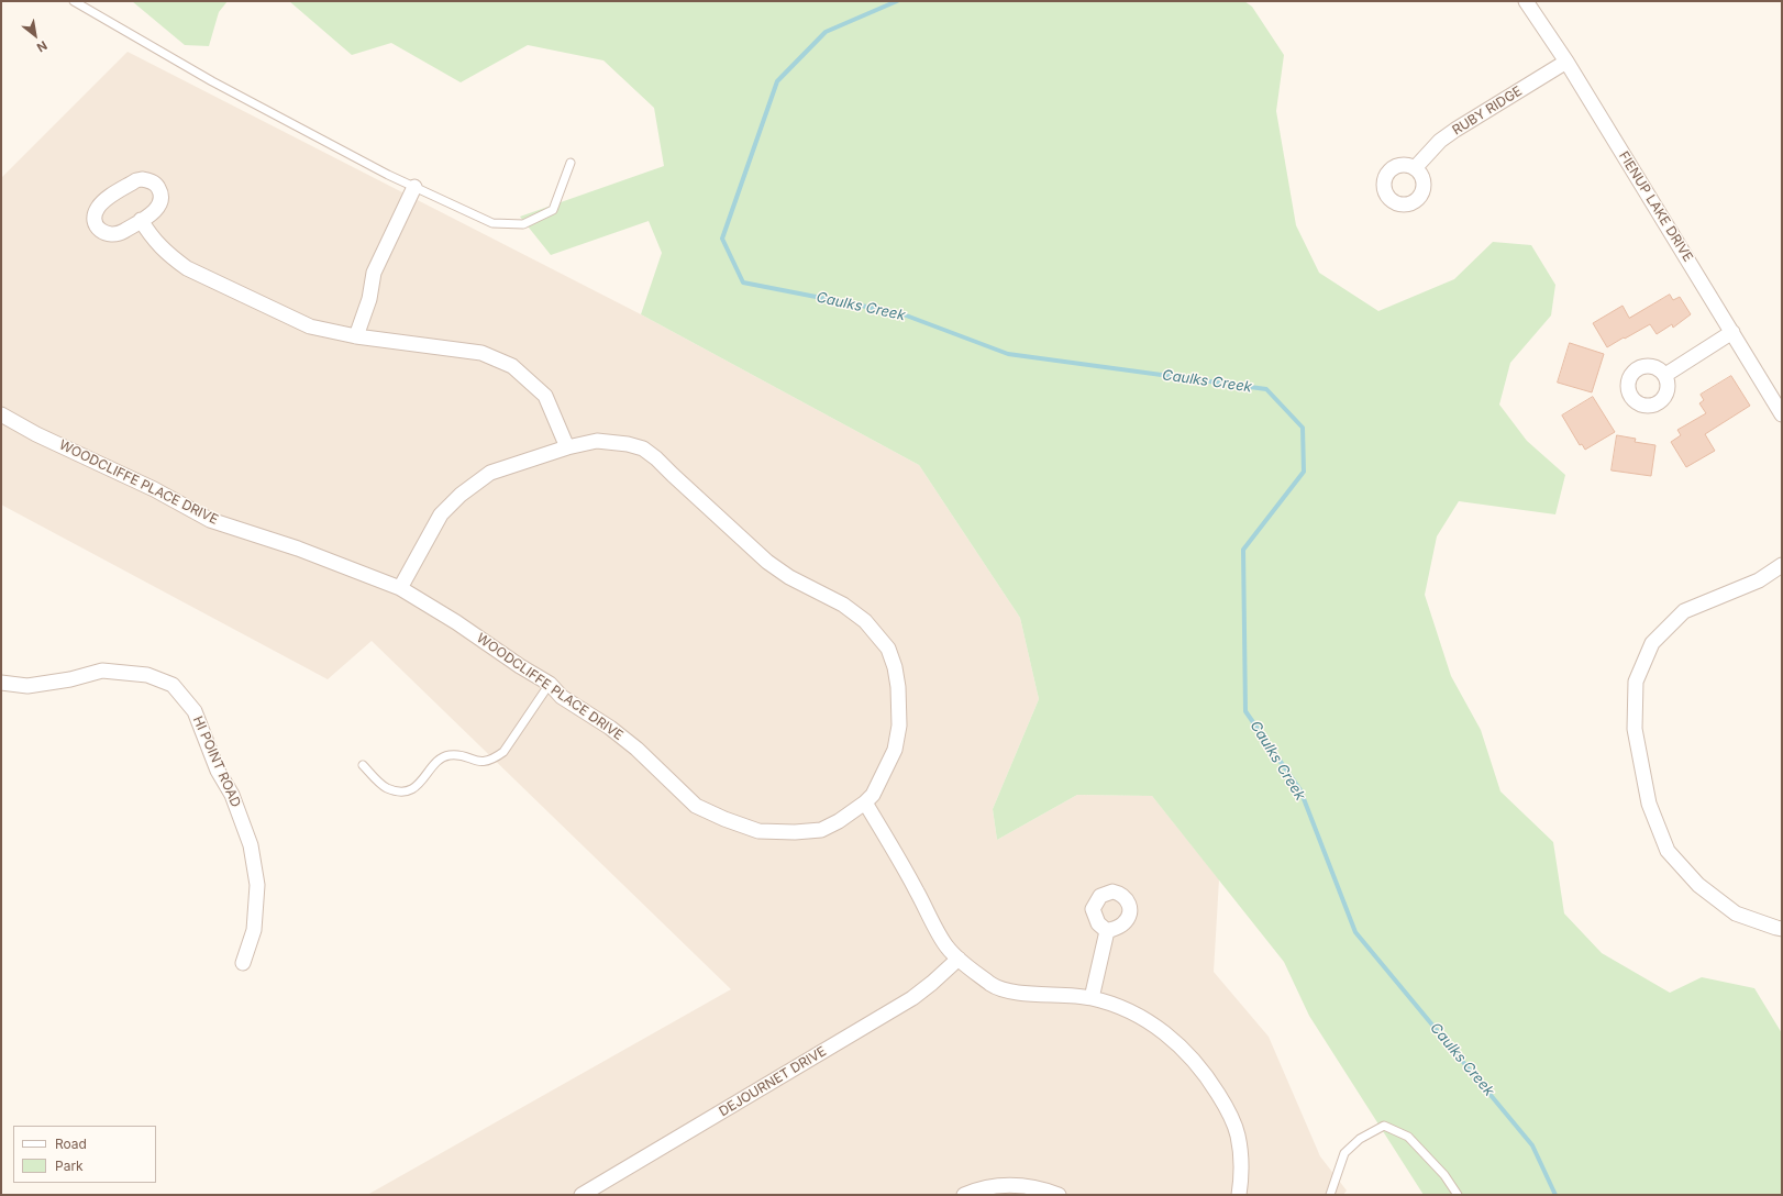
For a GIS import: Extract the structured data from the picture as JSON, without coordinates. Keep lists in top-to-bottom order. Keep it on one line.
{"streets":{"street":["RUBY RIDGE","FIENUP LAKE DRIVE","WOODCLIFFE PLACE DRIVE","HI POINT ROAD","DEJOURNET DRIVE"]},"crossings":[["RUBY RIDGE","FIENUP LAKE DRIVE"]],"water":["Caulks Creek"],"legend":["Road","Park"],"north":"bottom right"}
